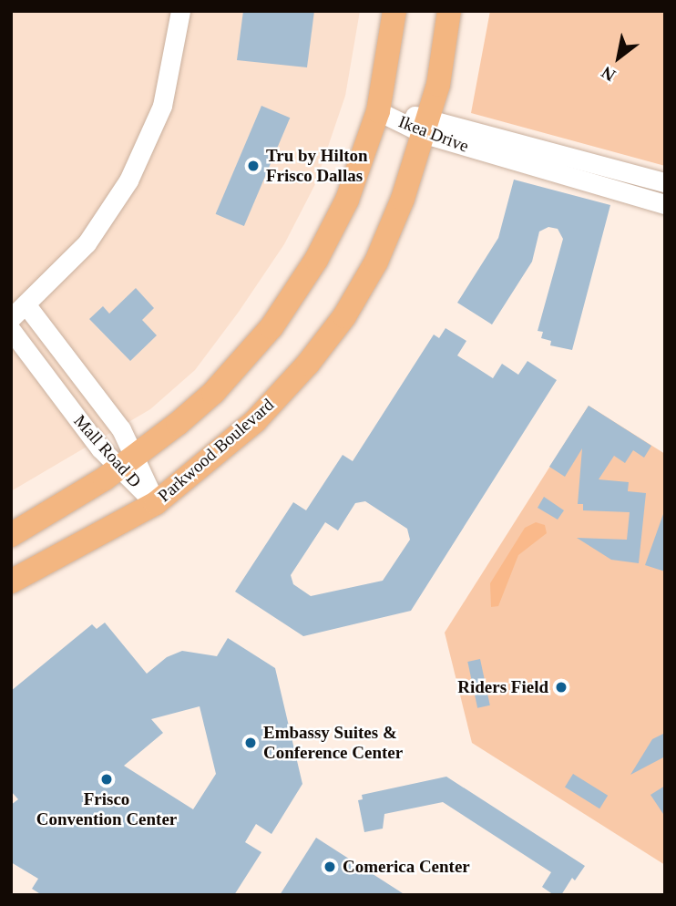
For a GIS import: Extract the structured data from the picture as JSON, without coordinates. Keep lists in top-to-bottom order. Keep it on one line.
{"streets":{"main road":["Parkwood Boulevard"],"street":["Ikea Drive","Mall Road D"]},"crossings":[["Ikea Drive","Parkwood Boulevard"],["Parkwood Boulevard","Mall Road D"]],"places":["Tru by Hilton Frisco Dallas","Riders Field","Embassy Suites & Conference Center","Frisco Convention Center","Comerica Center"],"north":"bottom left"}
